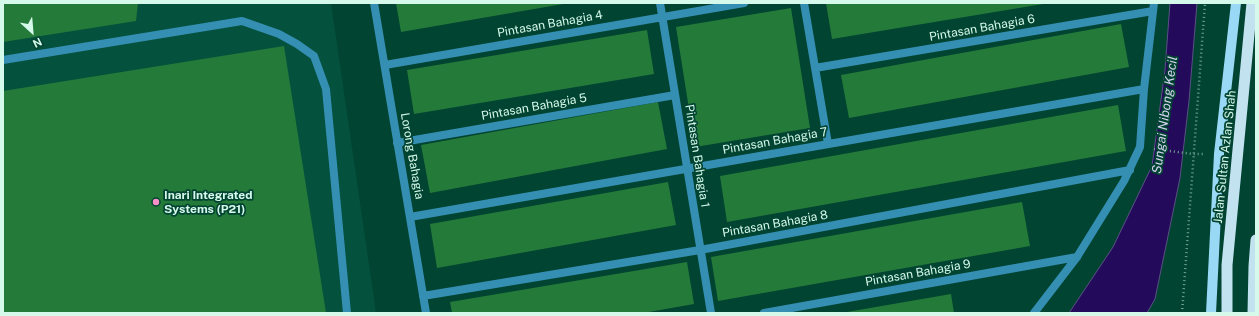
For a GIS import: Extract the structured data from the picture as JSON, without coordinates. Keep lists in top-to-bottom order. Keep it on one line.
{"streets":{"highway":["Jalan Sultan Azlan Shah"],"street":["Pintasan Bahagia 4","Pintasan Bahagia 6","Pintasan Bahagia 5","Pintasan Bahagia 7","Lorong Bahagia","Pintasan Bahagia 1","Pintasan Bahagia 8","Pintasan Bahagia 9"]},"crossings":[["Pintasan Bahagia 4","Lorong Bahagia"],["Pintasan Bahagia 4","Pintasan Bahagia 1"],["Pintasan Bahagia 5","Lorong Bahagia"],["Pintasan Bahagia 5","Pintasan Bahagia 1"],["Pintasan Bahagia 7","Lorong Bahagia"],["Pintasan Bahagia 7","Pintasan Bahagia 1"],["Lorong Bahagia","Pintasan Bahagia 8"],["Pintasan Bahagia 1","Pintasan Bahagia 8"]],"water":["Sungai Nibong Kecil"],"places":["Inari Integrated Systems (P21)"],"north":"bottom right"}
